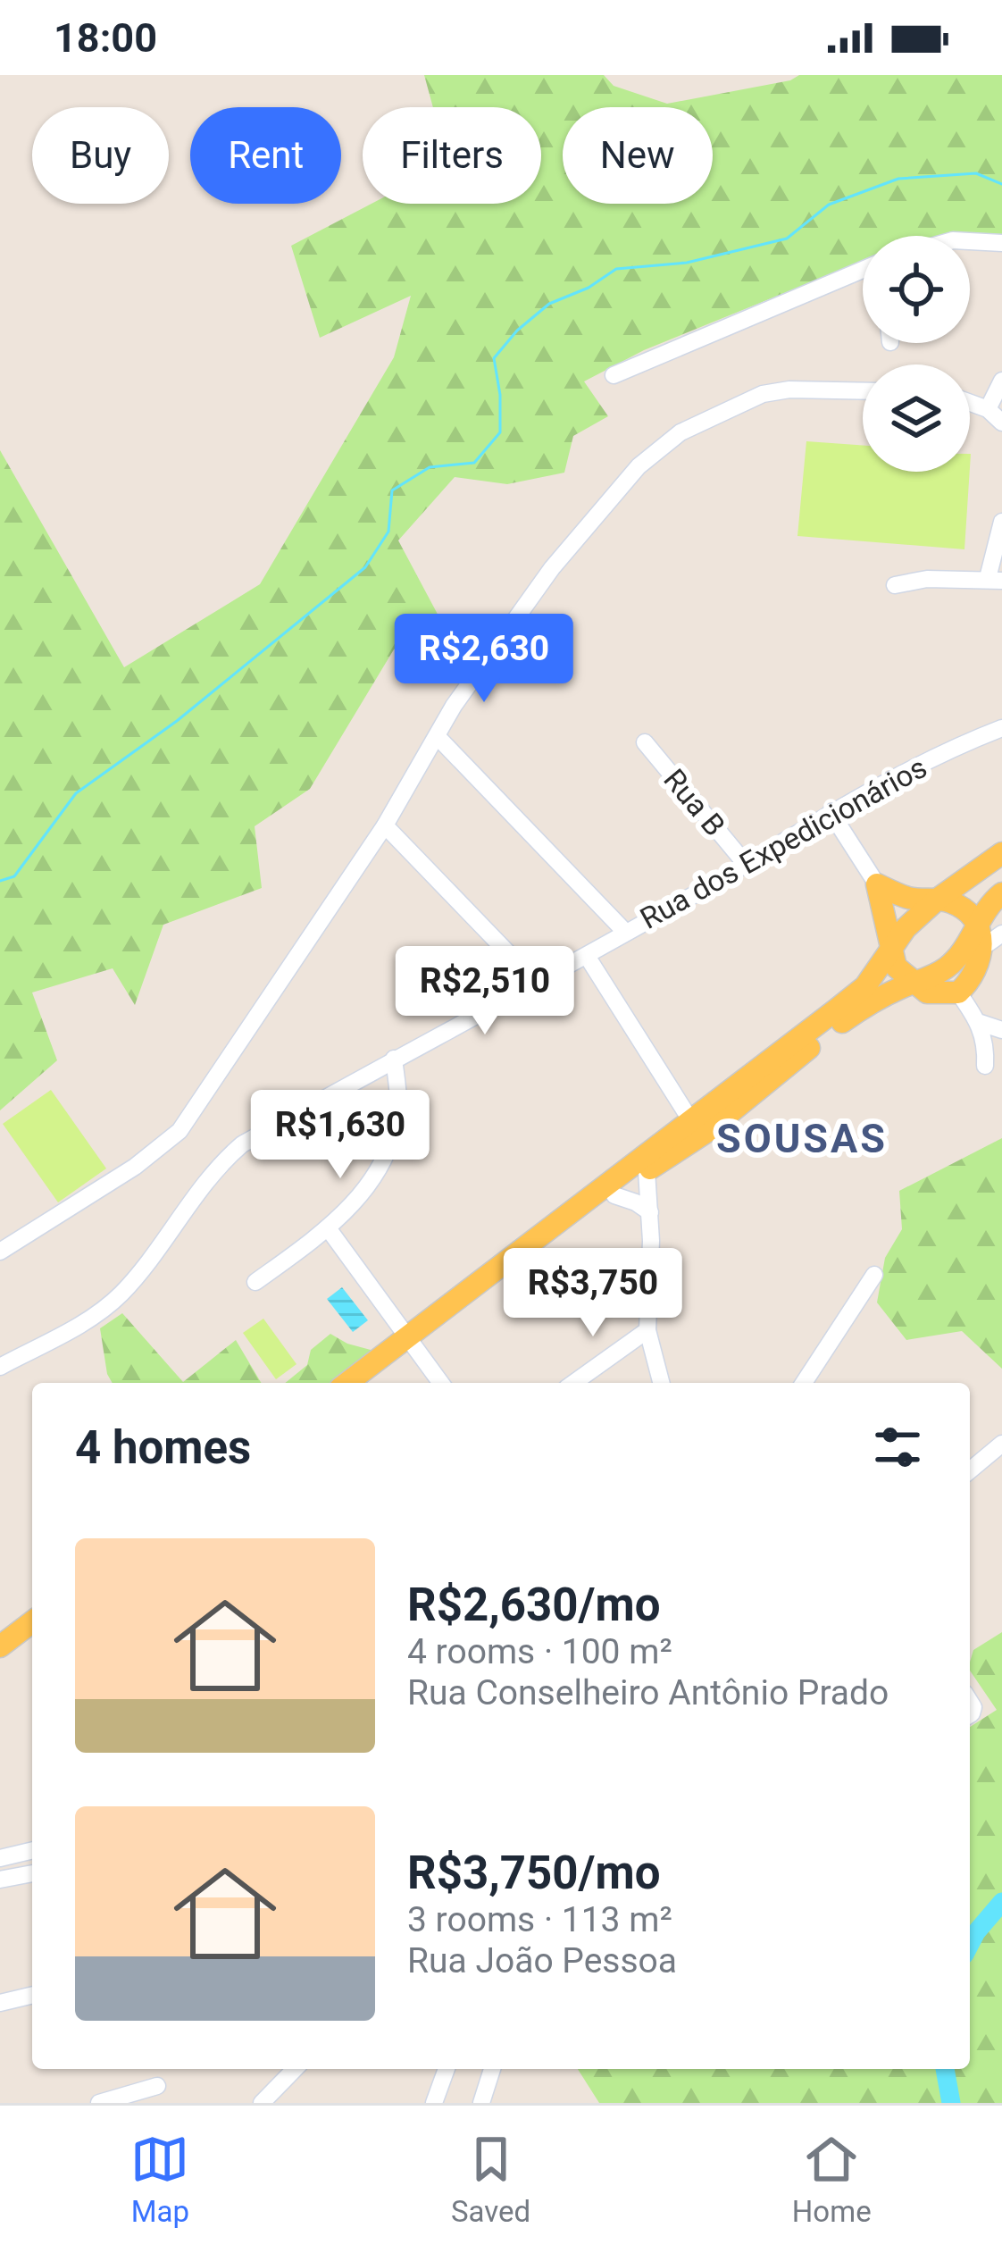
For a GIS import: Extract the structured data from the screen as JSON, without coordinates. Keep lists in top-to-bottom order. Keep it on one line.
{"streets":{"street":["Rua B","Rua dos Expedicionários"]},"crossings":[["Rua B","Rua dos Expedicionários"]],"districts":["SOUSAS"],"page":{"status":"18:00","chip":["Buy","Rent","Filters","New"],"price":["R$2,630","R$2,510","R$1,630","R$3,750"],"heading":"4 homes","list":[{"name":"R$2,630/mo","note":"4 rooms · 100 m² · Rua Conselheiro Antônio Prado"},{"name":"R$3,750/mo","note":"3 rooms · 113 m² · Rua João Pessoa"}],"tabs":["Map","Saved","Home"]}}
